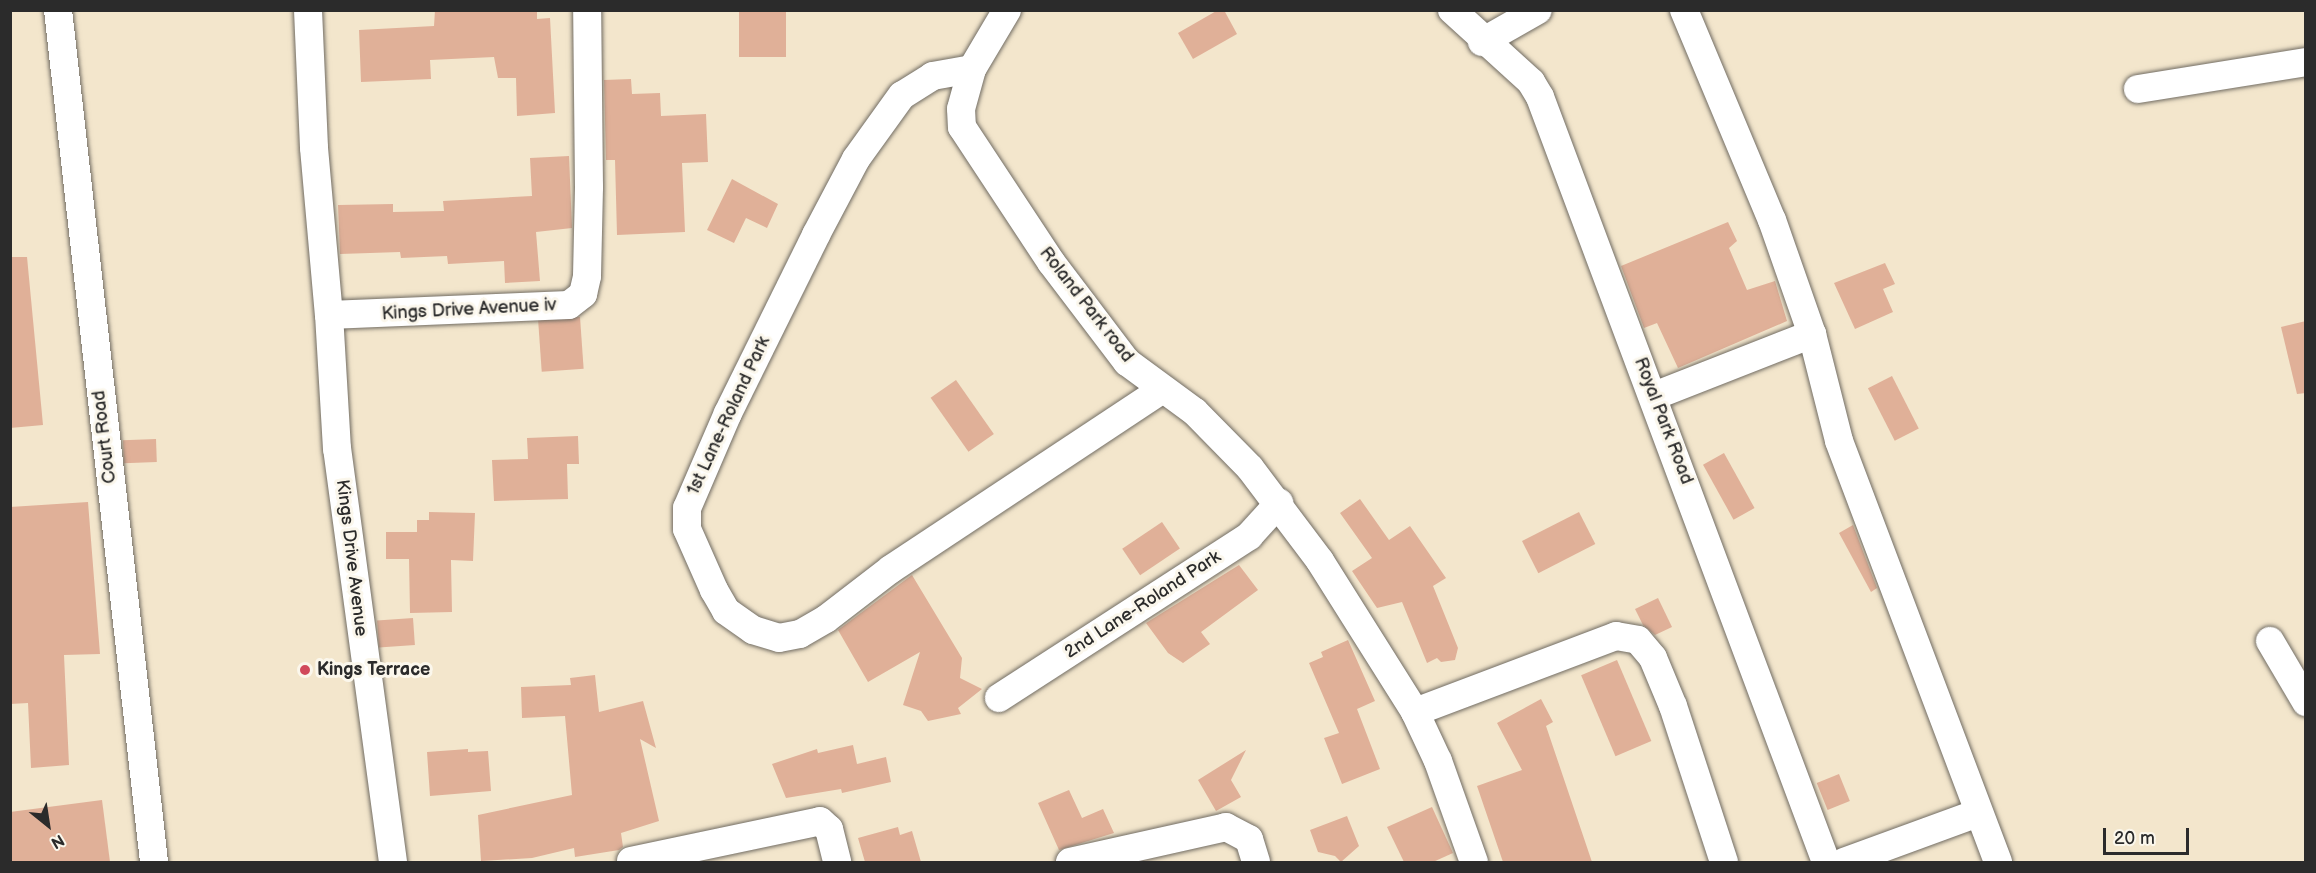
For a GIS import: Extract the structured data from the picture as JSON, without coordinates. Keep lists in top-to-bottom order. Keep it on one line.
{"streets":{"street":["Roland Park road","Kings Drive Avenue iv","1st Lane-Roland Park","Royal Park Road","Court Road","Kings Drive Avenue","2nd Lane-Roland Park"]},"crossings":[["Roland Park road","1st Lane-Roland Park"],["Roland Park road","2nd Lane-Roland Park"],["Kings Drive Avenue iv","Kings Drive Avenue"]],"places":["Kings Terrace"],"scale_bar":"20 m","north":"bottom right"}
